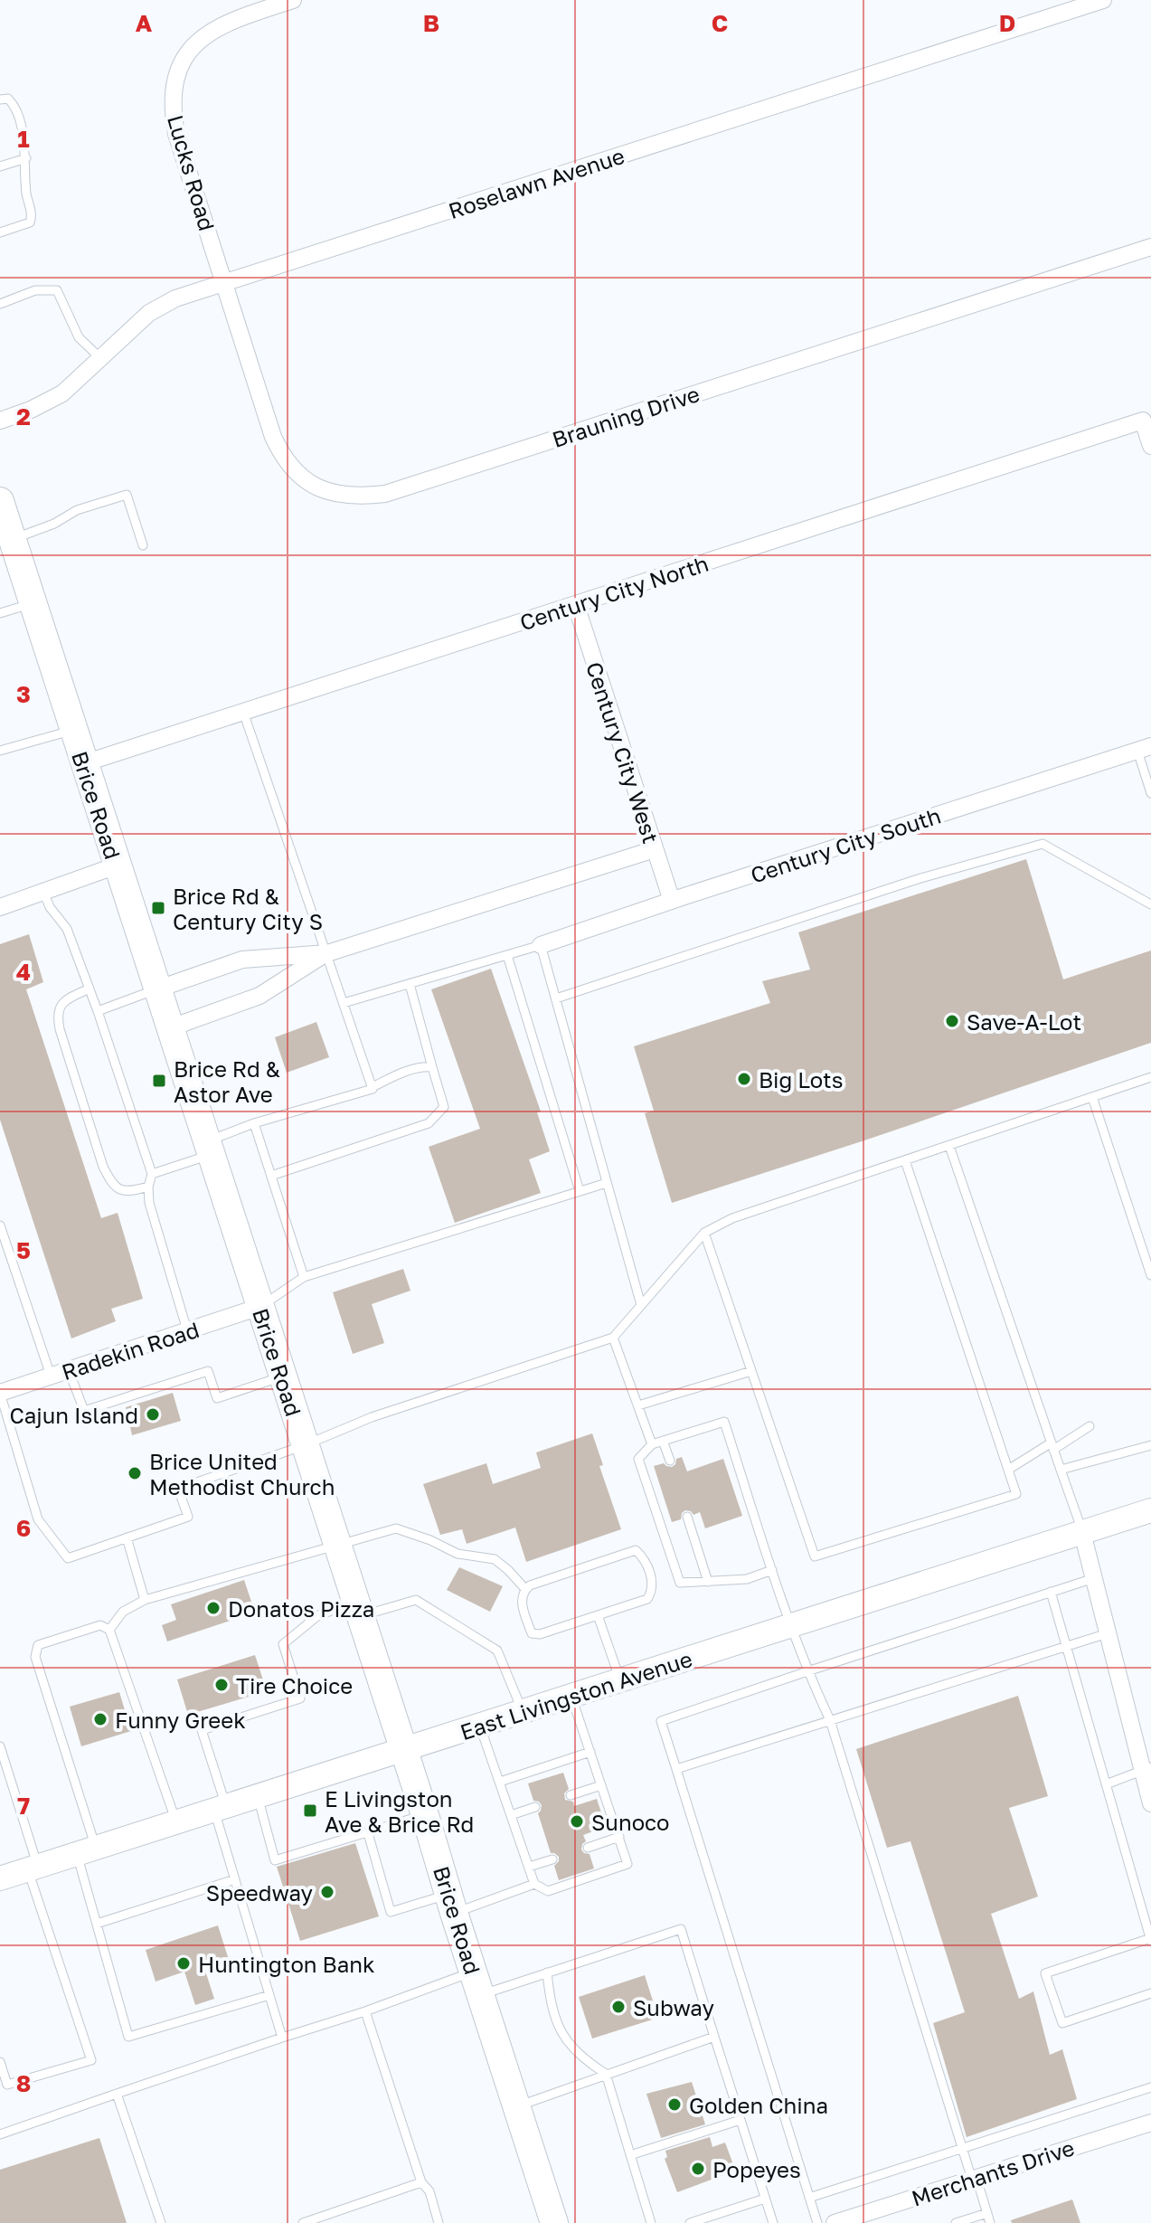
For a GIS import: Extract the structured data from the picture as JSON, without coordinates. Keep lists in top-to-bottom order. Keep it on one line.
{"streets":{"main road":["Brice Road","East Livingston Avenue"],"street":["Lucks Road","Roselawn Avenue","Brauning Drive","Century City North","Century City West","Century City South","Radekin Road","Merchants Drive"]},"crossings":[["Lucks Road","Roselawn Avenue"],["Lucks Road","Brauning Drive"],["Roselawn Avenue","Brauning Drive"],["Century City North","Century City West"],["Century City North","Brice Road"],["Century City West","Century City South"],["Brice Road","Radekin Road"],["Brice Road","East Livingston Avenue"]],"places":{"transit":["Brice Rd & Century City S","Brice Rd & Astor Ave","E Livingston Ave & Brice Rd"],"other":["Save-A-Lot","Big Lots","Cajun Island","Brice United Methodist Church","Donatos Pizza","Tire Choice","Funny Greek","Sunoco","Speedway","Huntington Bank","Subway","Golden China","Popeyes"]},"grid":{"columns":["A","B","C","D"],"rows":["1","2","3","4","5","6","7","8"]}}
